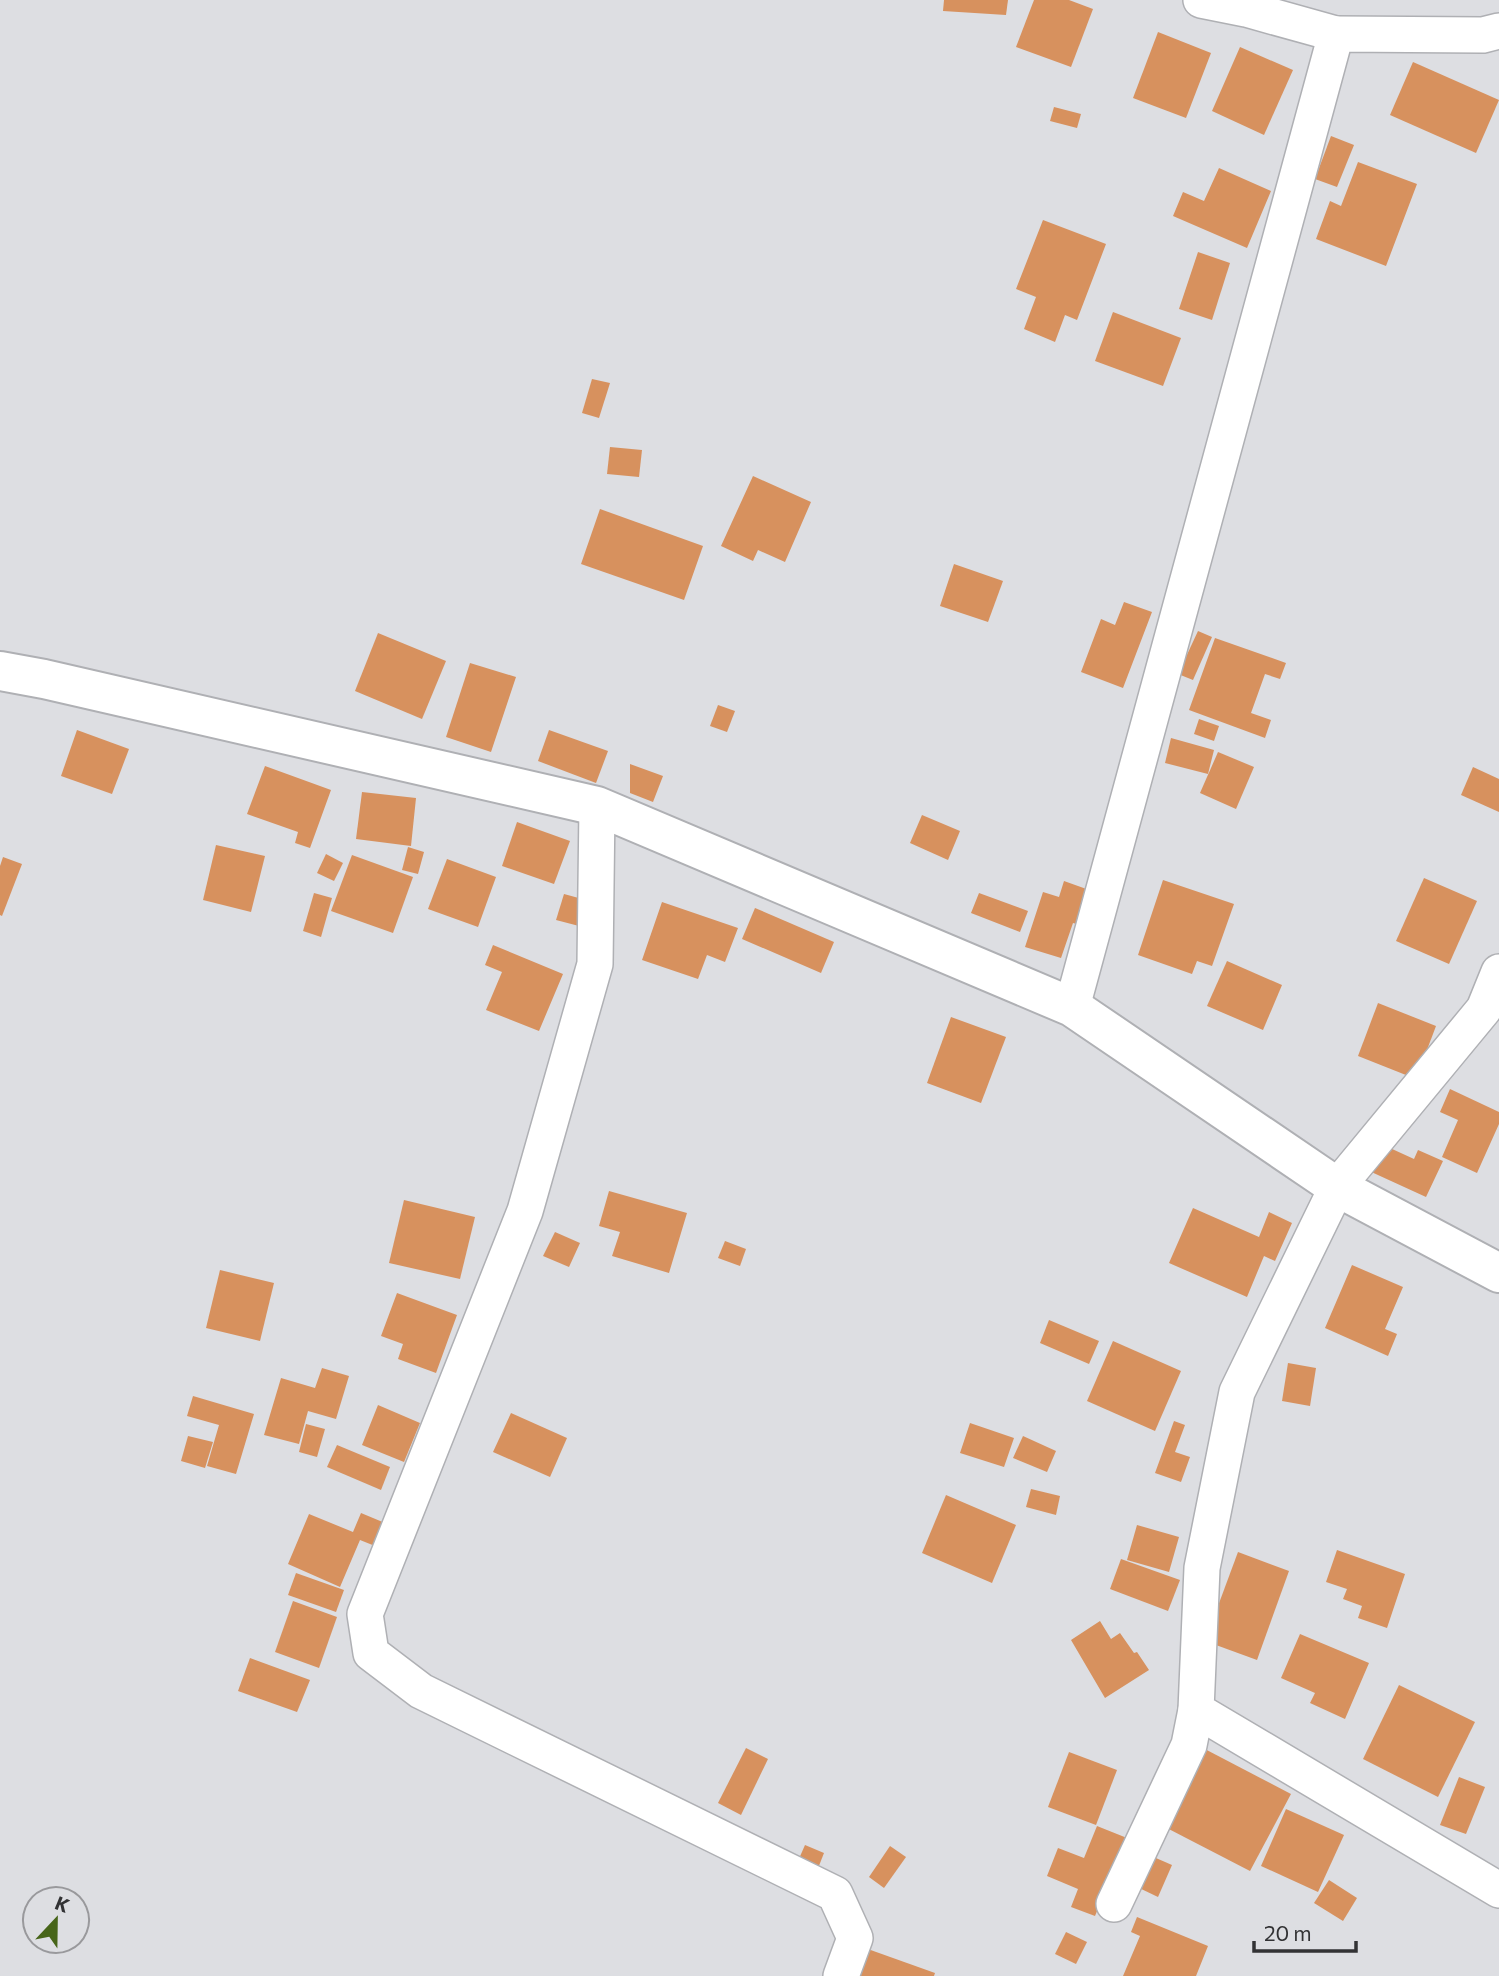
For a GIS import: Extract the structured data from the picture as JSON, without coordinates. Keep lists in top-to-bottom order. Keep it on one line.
{"scale_bar":"20 m","north":"top"}
